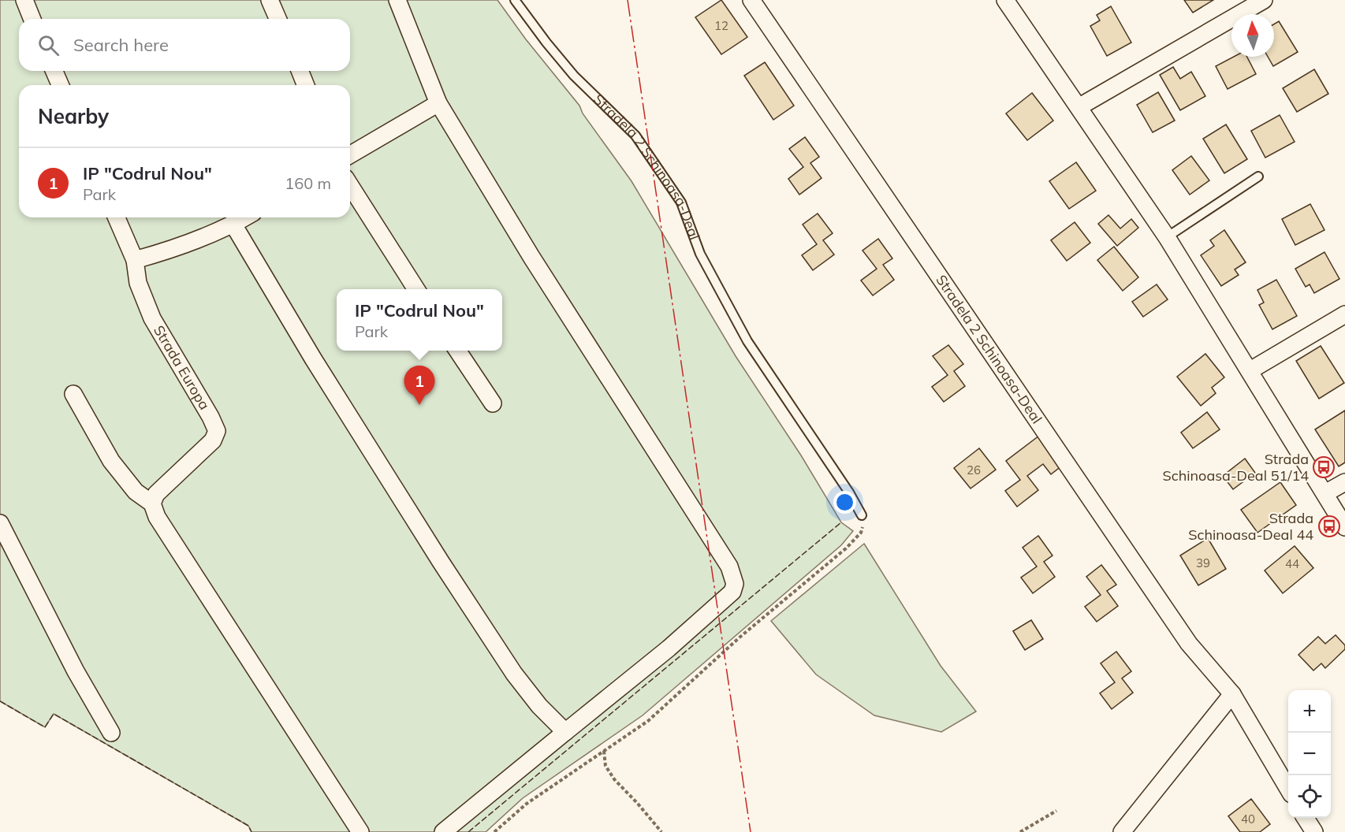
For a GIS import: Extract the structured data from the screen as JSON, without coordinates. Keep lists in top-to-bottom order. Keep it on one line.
{"streets":{"street":["Stradela 2 Schinoasa-Deal","Strada Europa"]},"places":{"bus stop":["Strada Schinoasa-Deal 51/14","Strada Schinoasa-Deal 44"]},"house_numbers":["12","26","39","44","40"],"north":"top","page":{"search":"Search here","heading":"Nearby","list":[{"mark":"1","name":"IP \"Codrul Nou\"","note":"Park","value":"160 m"}],"popup":["IP \"Codrul Nou\"","Park"],"pins":"1","map_buttons":["+","−"]}}
